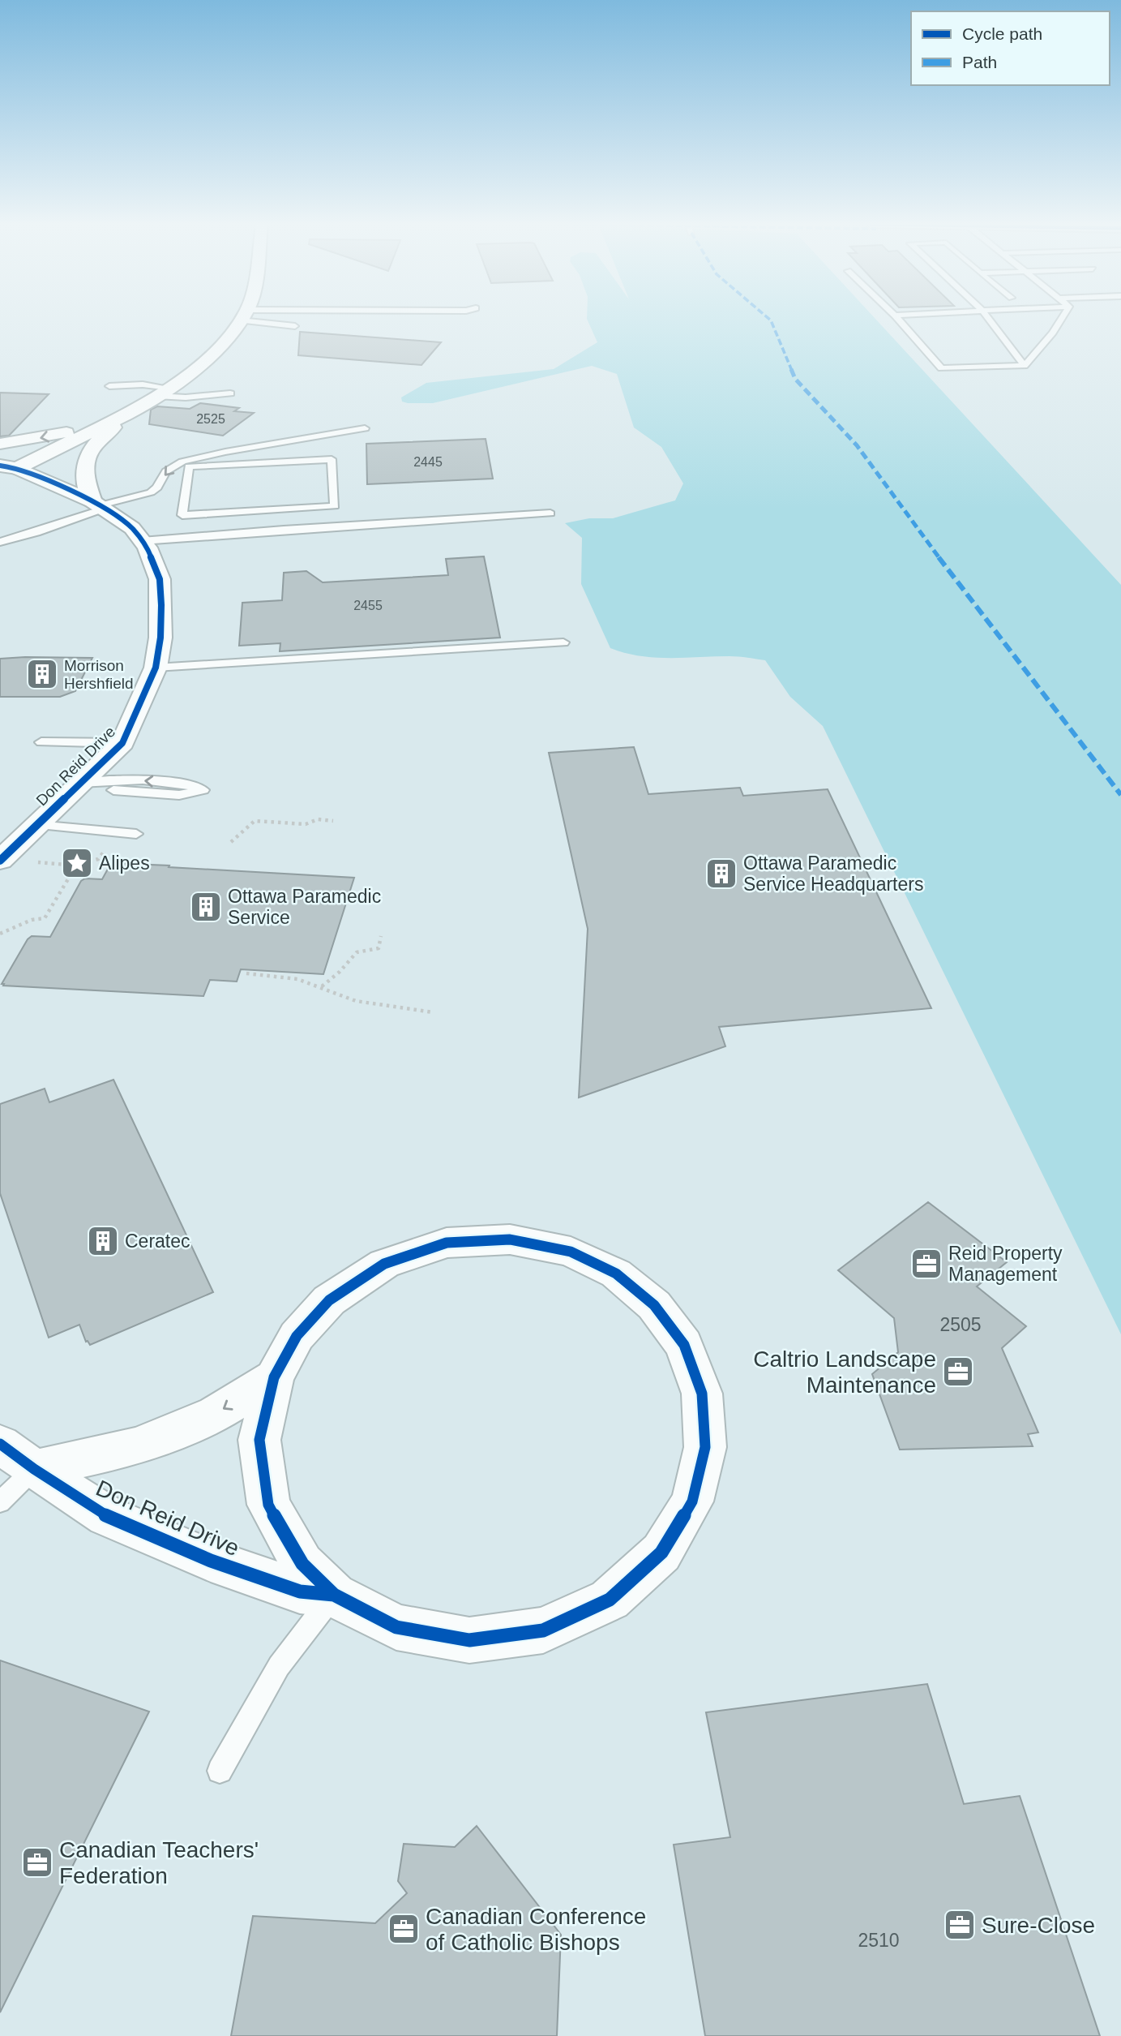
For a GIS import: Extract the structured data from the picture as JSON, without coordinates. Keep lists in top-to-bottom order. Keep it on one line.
{"streets":{"street":["Don Reid Drive"]},"places":{"building":["Morrison Hershfield","Ottawa Paramedic Service Headquarters","Ottawa Paramedic Service","Ceratec"],"place":["Alipes"],"office":["Reid Property Management","Caltrio Landscape Maintenance","Canadian Teachers' Federation","Sure-Close","Canadian Conference of Catholic Bishops"]},"house_numbers":["2525","2445","2455","2505","2510"],"legend":["Cycle path","Path"]}
